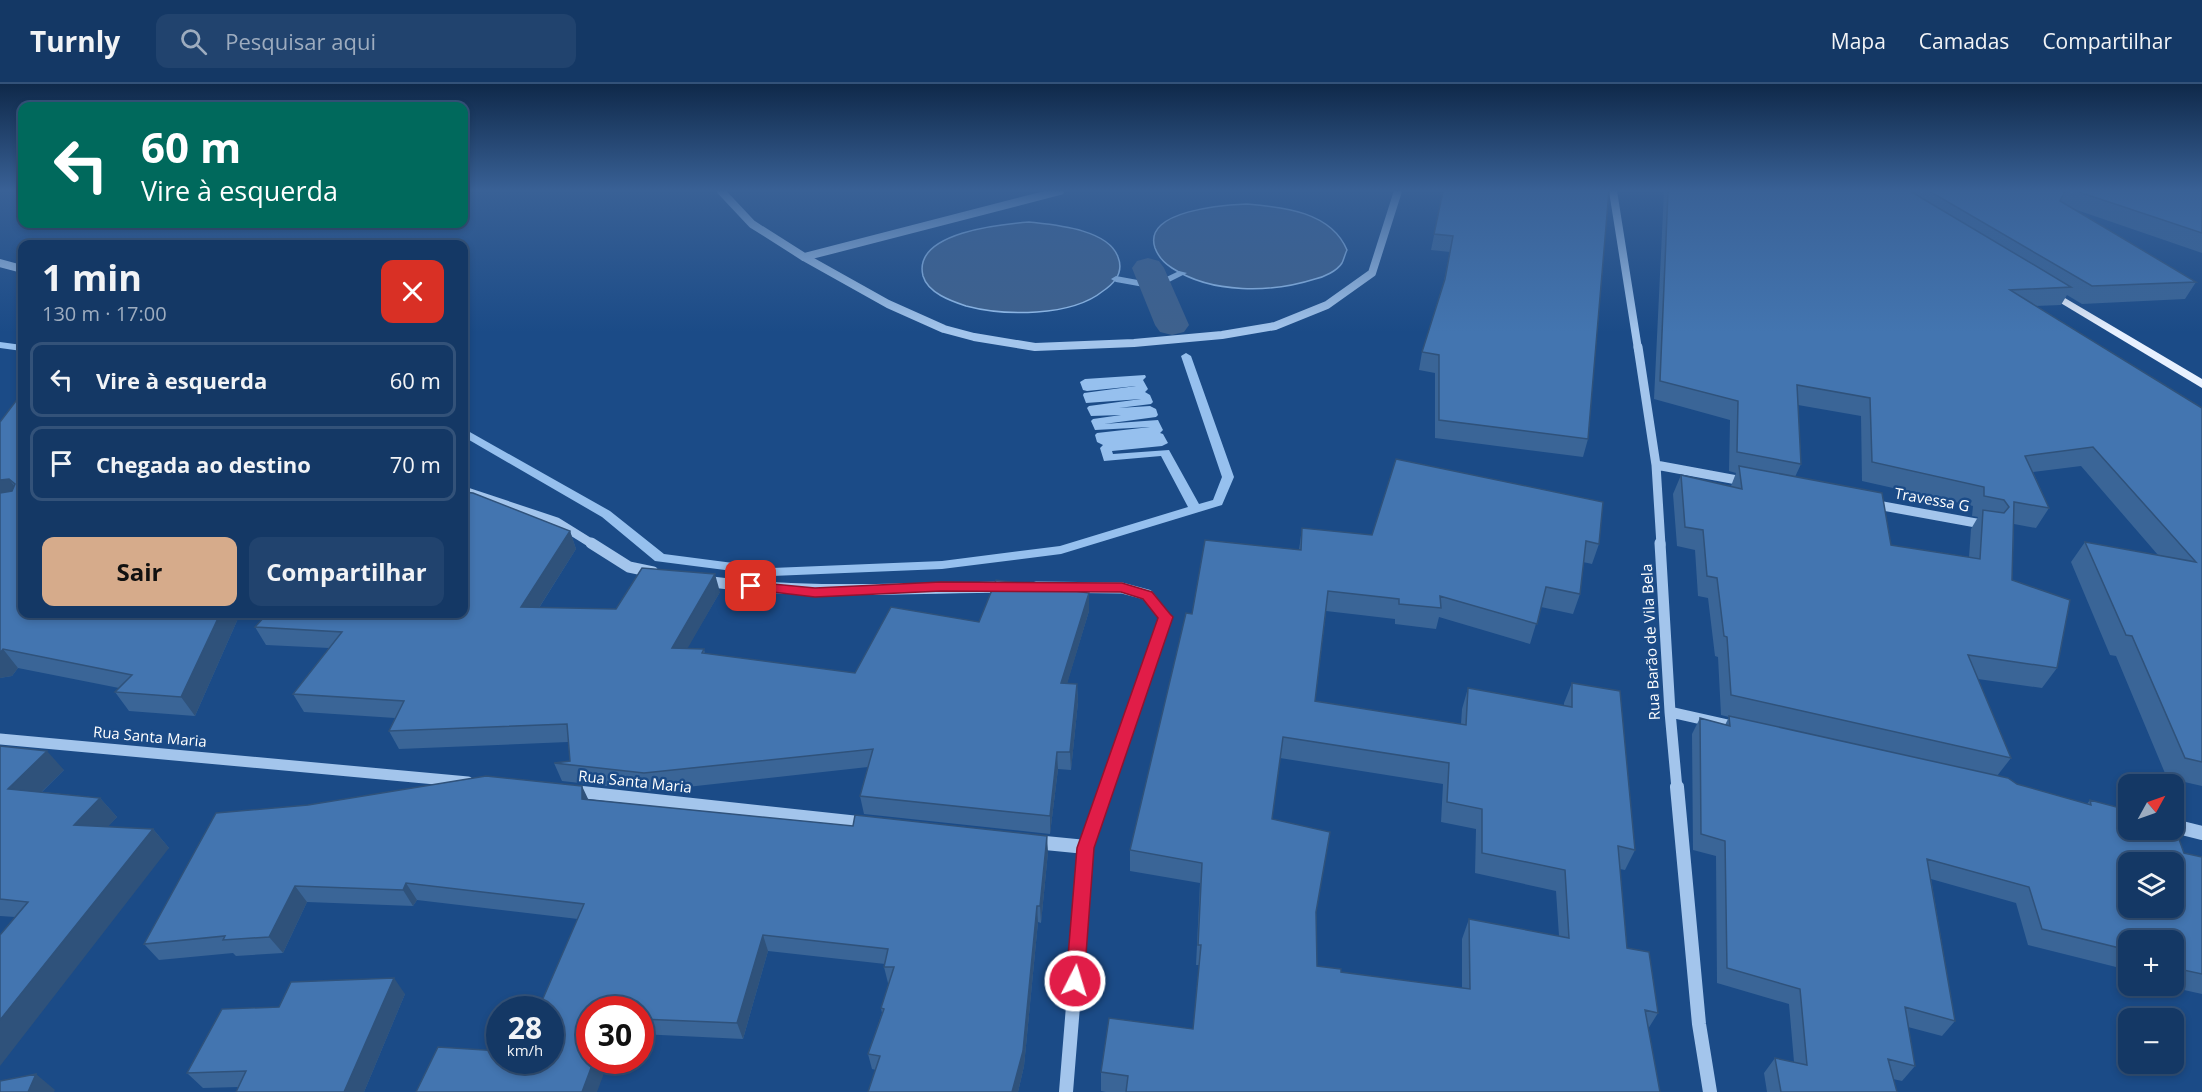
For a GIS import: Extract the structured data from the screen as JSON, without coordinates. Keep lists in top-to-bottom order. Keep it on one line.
{"streets":{"street":["Travessa G","Rua Barão de Vila Bela","Rua Santa Maria"]},"north":"top right","page":{"header":"Turnly","search":"Pesquisar aqui","nav":["Mapa","Camadas","Compartilhar"],"turn":["60 m","Vire à esquerda"],"heading":["1 min","130 m · 17:00"],"list":[{"name":"Vire à esquerda","value":"60 m"},{"name":"Chegada ao destino","value":"70 m"}],"buttons":["Sair","Compartilhar"],"map_buttons":["+","−"],"speed":"28 km/h","limit":"30"}}
